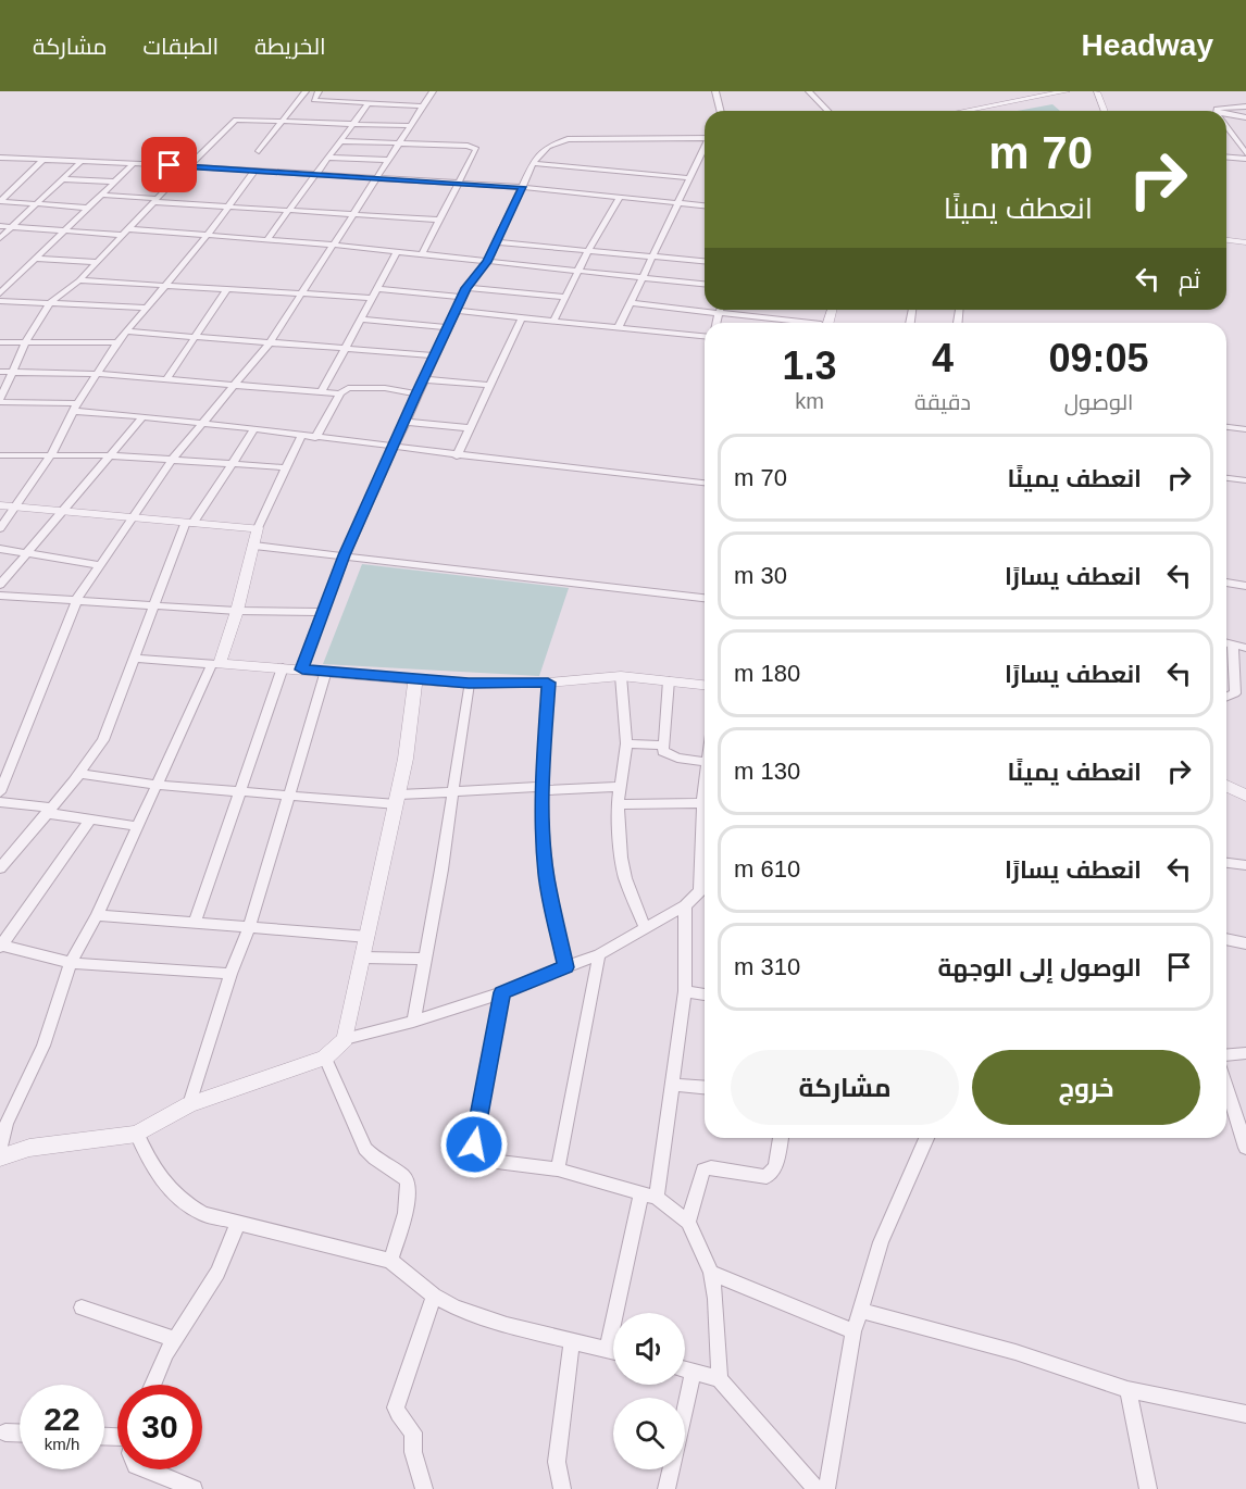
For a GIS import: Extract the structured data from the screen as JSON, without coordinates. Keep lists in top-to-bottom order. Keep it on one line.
{"page":{"header":"Headway","nav":["الخريطة","الطبقات","مشاركة"],"turn":["70 m","انعطف يمينًا"],"then":"ثم","eta":["09:05","الوصول","4","دقيقة","1.3","km"],"list":[{"name":"انعطف يمينًا","value":"70 m"},{"name":"انعطف يسارًا","value":"30 m"},{"name":"انعطف يسارًا","value":"180 m"},{"name":"انعطف يمينًا","value":"130 m"},{"name":"انعطف يسارًا","value":"610 m"},{"name":"الوصول إلى الوجهة","value":"310 m"}],"buttons":["خروج","مشاركة"],"speed":"22 km/h","limit":"30"}}
